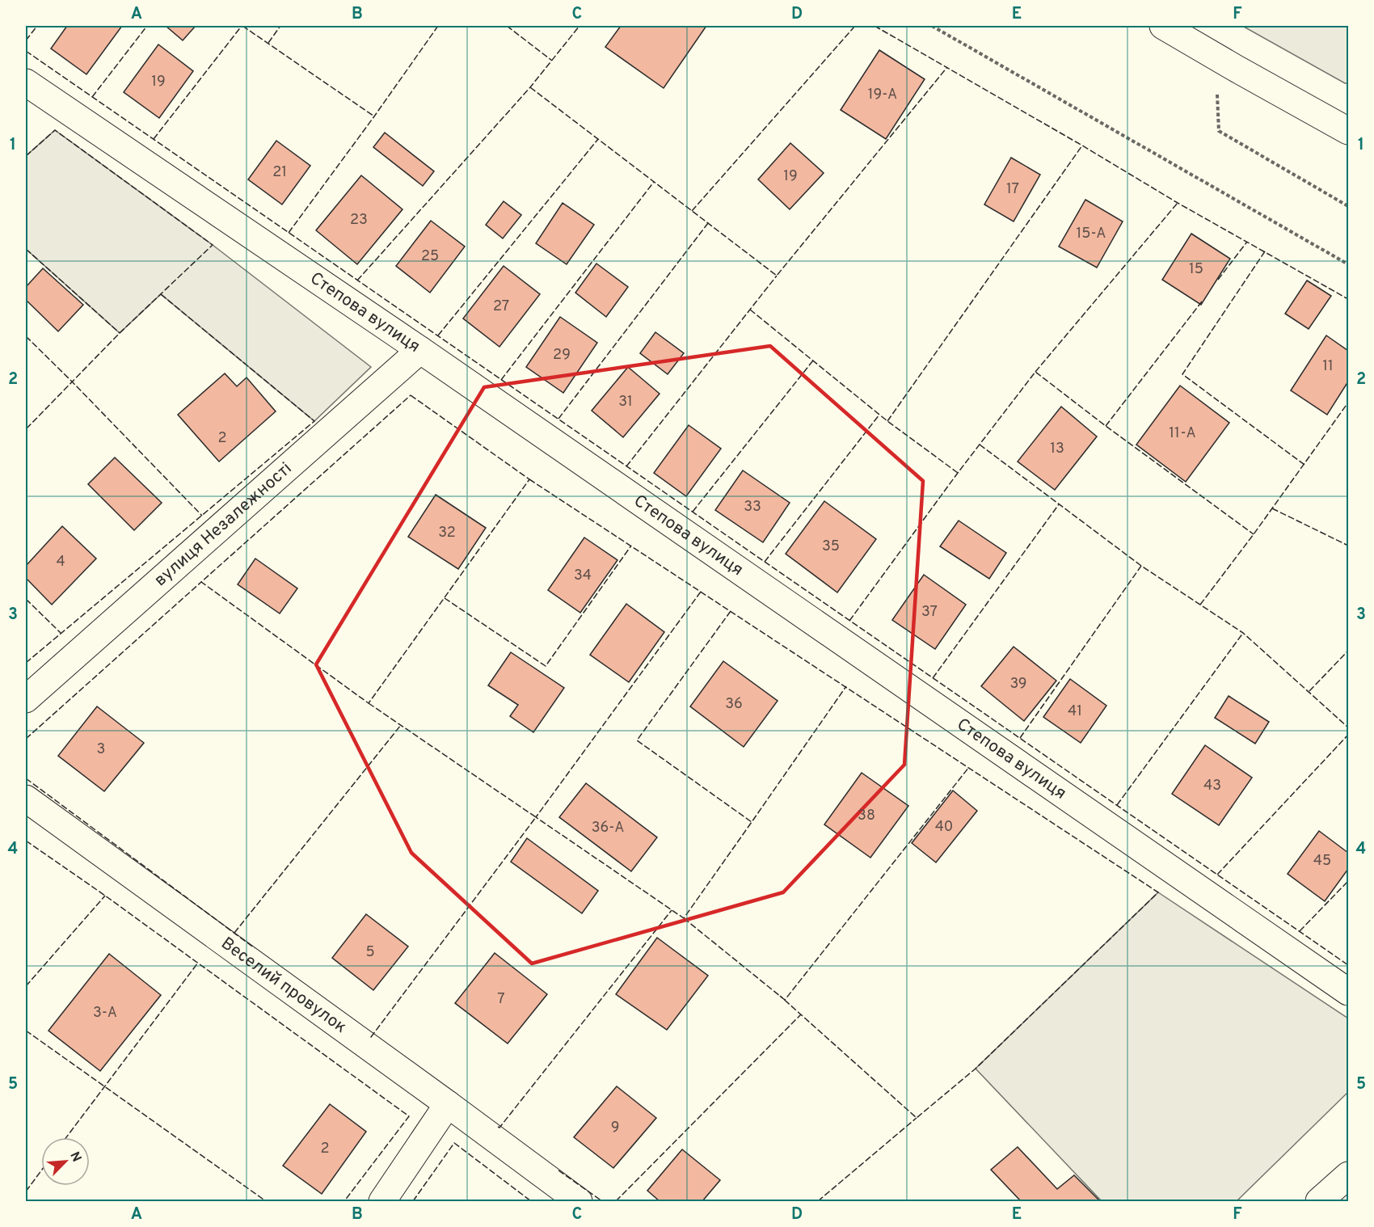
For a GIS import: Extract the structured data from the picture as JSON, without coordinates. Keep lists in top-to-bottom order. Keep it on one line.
{"streets":{"main road":["Степова вулиця","вулиця Незалежності","Веселий провулок"]},"crossings":[["Степова вулиця","вулиця Незалежності"]],"house_numbers":["19","19-А","21","19","17","23","15-А","25","15","27","29","11","31","11-А","2","13","33","32","35","4","34","37","39","36","41","3","43","38","40","36-А","45","5","7","3-А","9","2"],"north":"top right","grid":{"columns":["A","B","C","D","E","F"],"rows":["1","2","3","4","5"]}}
